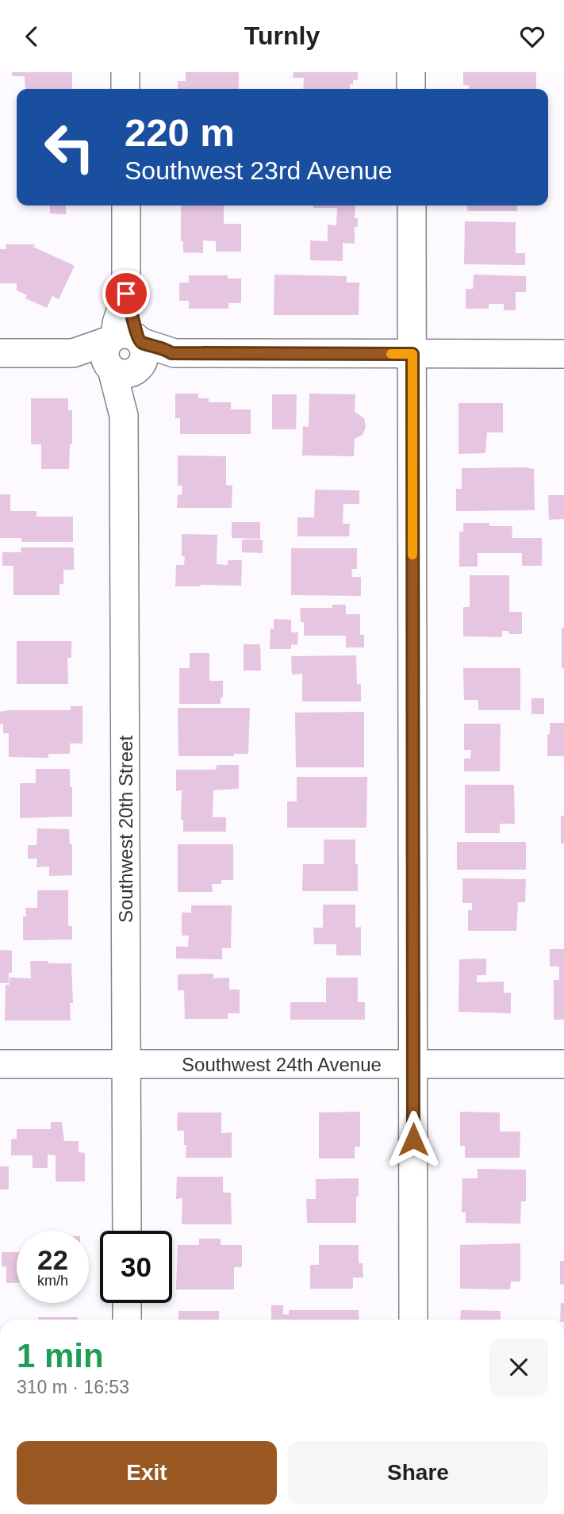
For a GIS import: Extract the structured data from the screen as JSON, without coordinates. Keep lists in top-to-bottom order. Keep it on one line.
{"streets":{"street":["Southwest 20th Street","Southwest 24th Avenue"]},"crossings":[["Southwest 20th Street","Southwest 24th Avenue"]],"page":{"header":"Turnly","turn":["220 m","Southwest 23rd Avenue"],"speed":"22 km/h","limit":"30","heading":["1 min","310 m · 16:53"],"buttons":["Exit","Share"]}}
